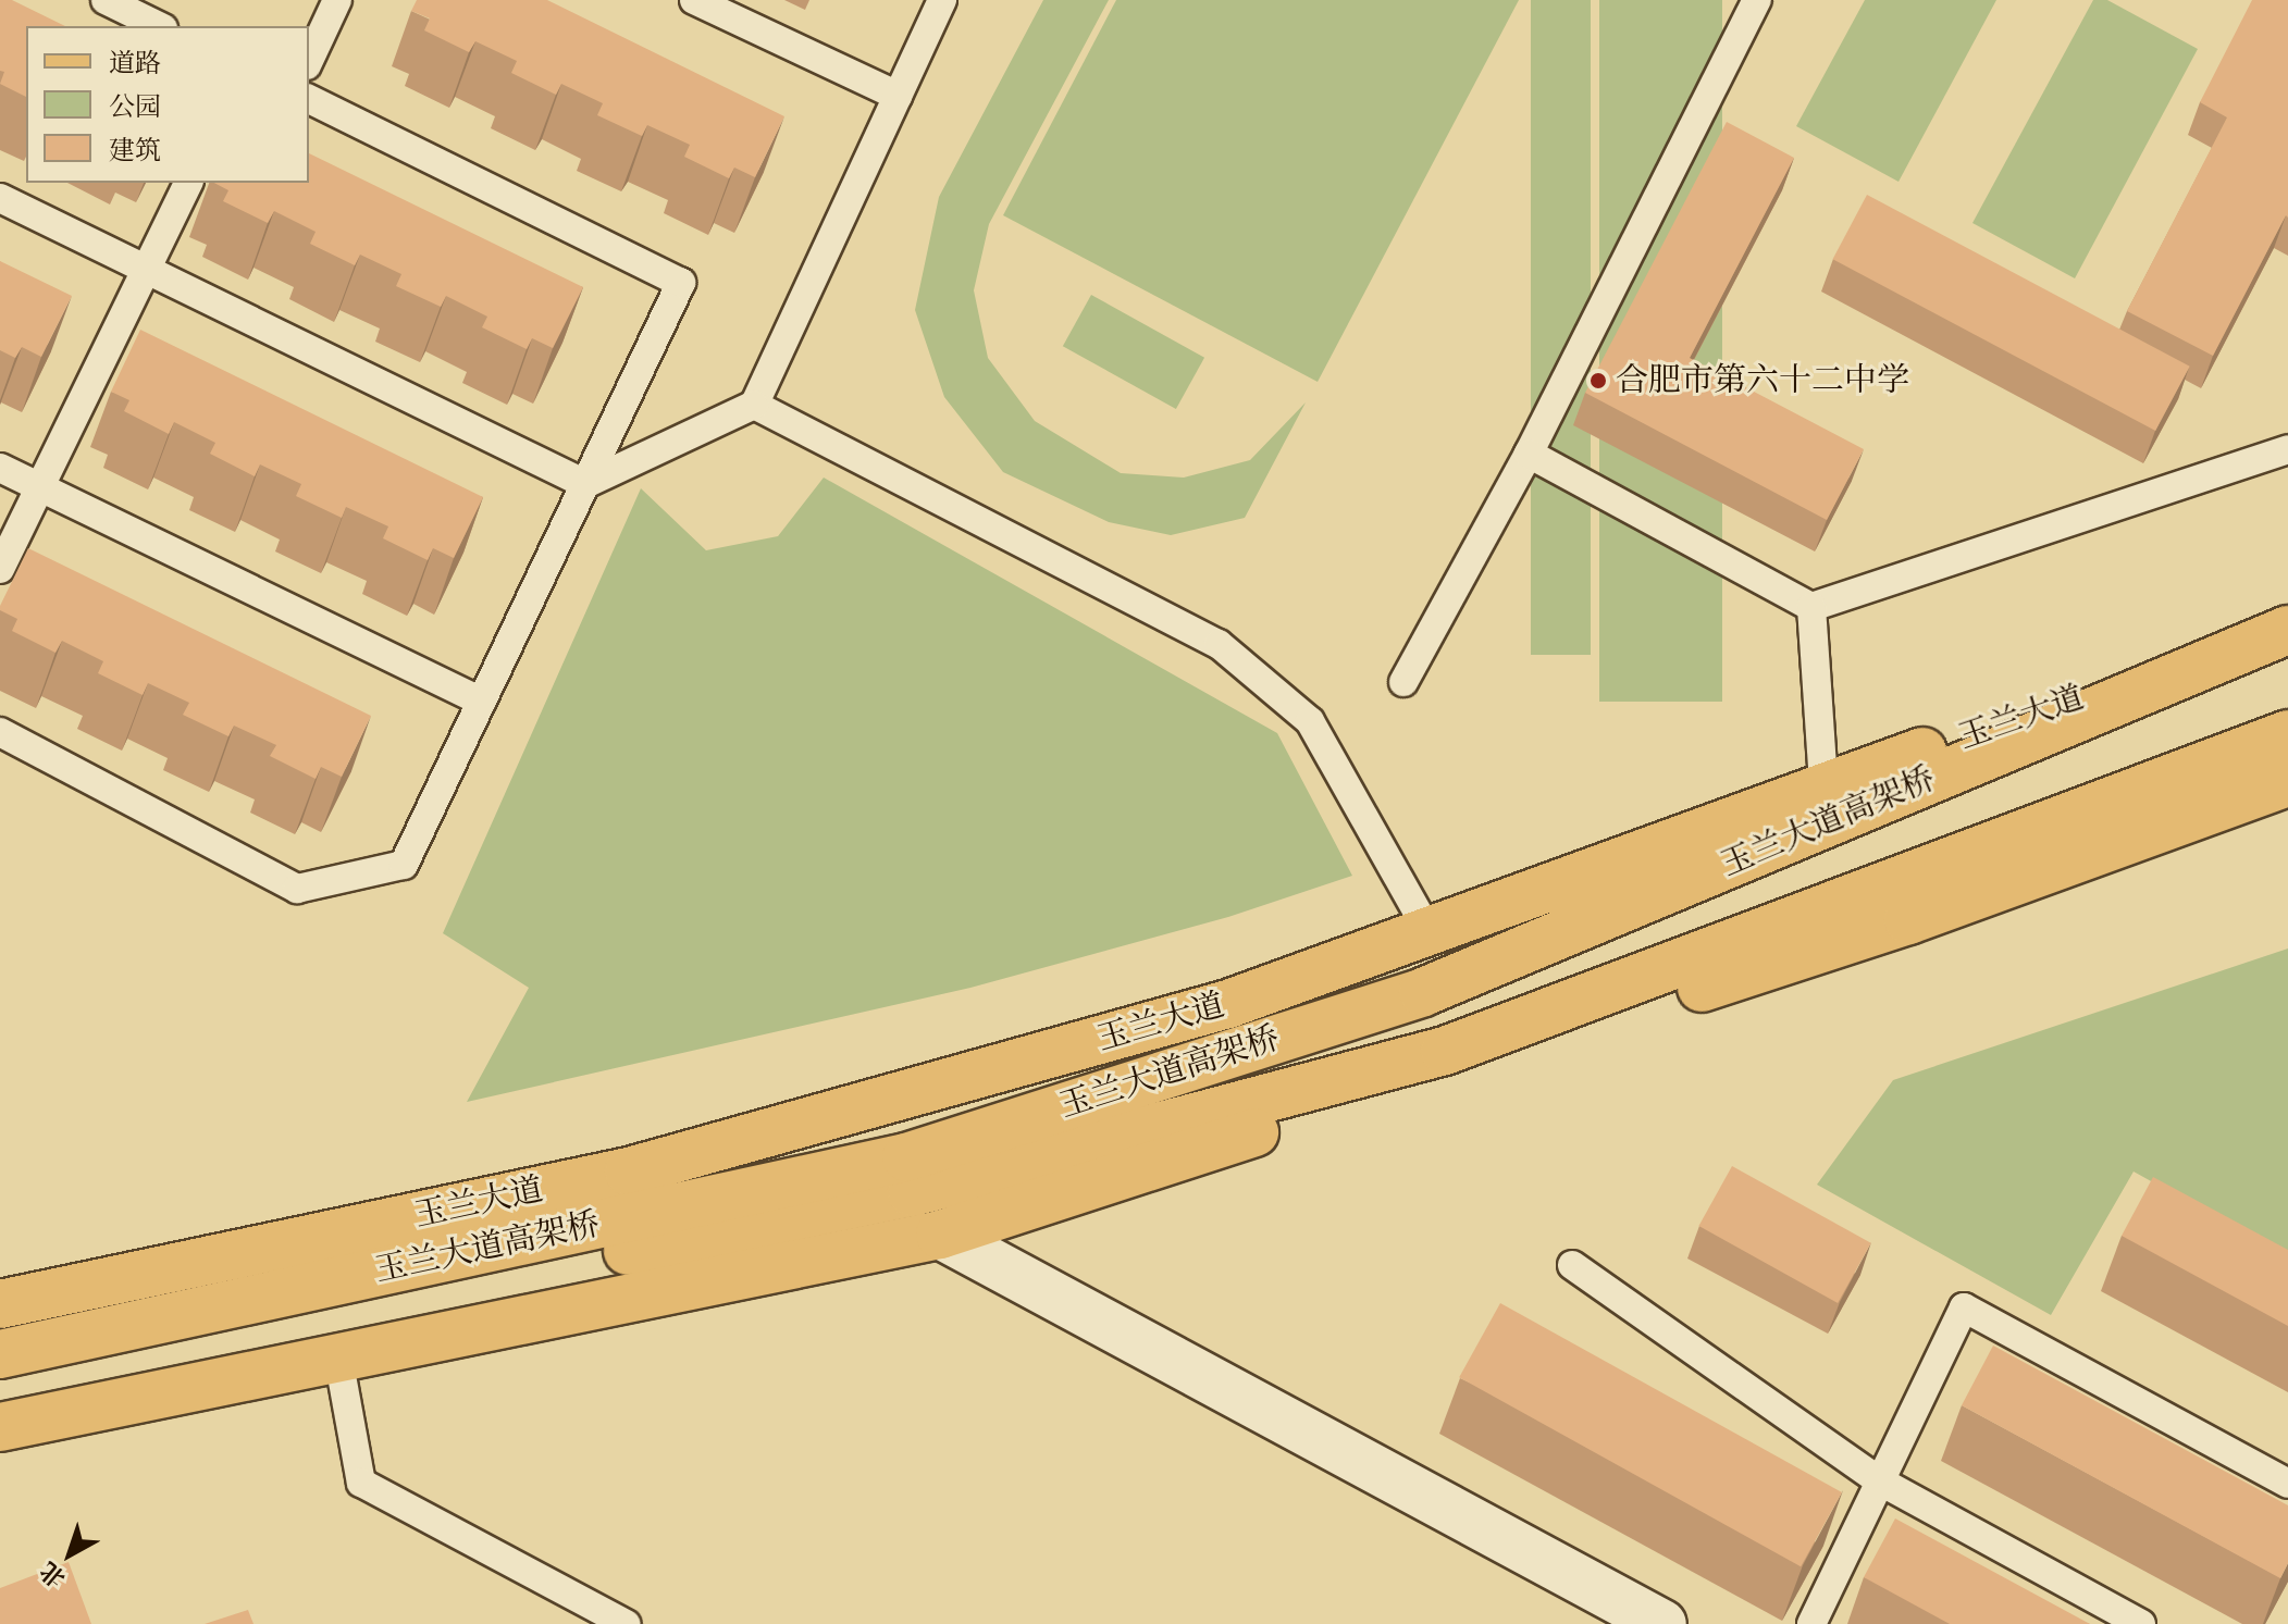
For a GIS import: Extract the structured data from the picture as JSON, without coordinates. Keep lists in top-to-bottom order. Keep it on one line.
{"streets":{"main road":["玉兰大道","玉兰大道高架桥"]},"crossings":[["玉兰大道","玉兰大道高架桥"]],"places":["合肥市第六十二中学"],"legend":["道路","公园","建筑"],"north":"bottom left"}
